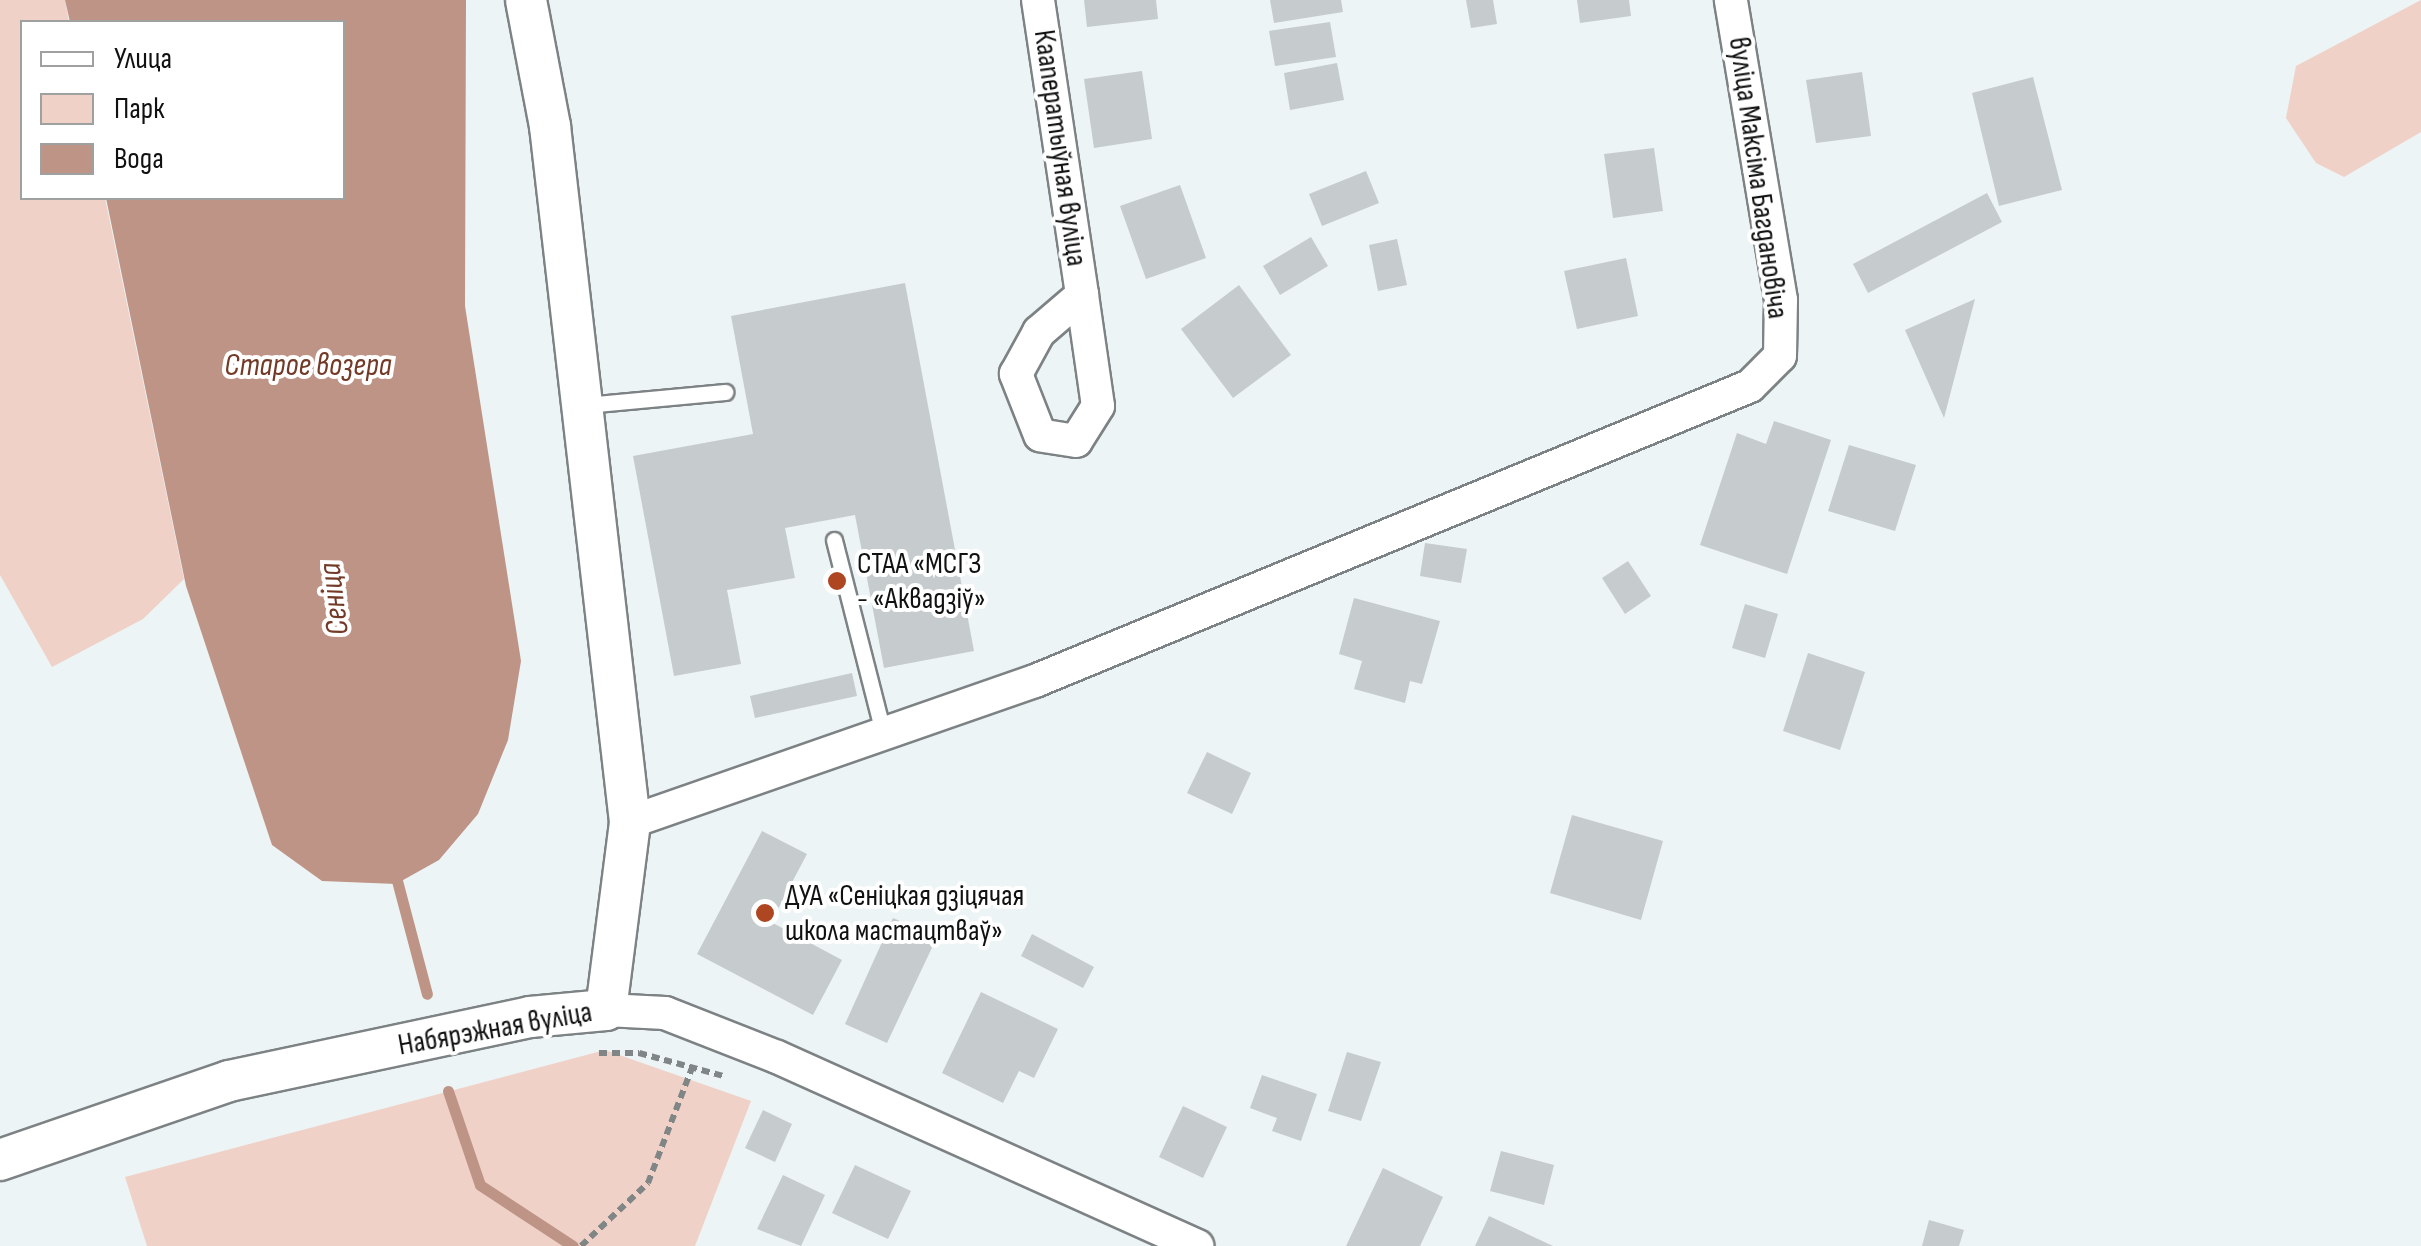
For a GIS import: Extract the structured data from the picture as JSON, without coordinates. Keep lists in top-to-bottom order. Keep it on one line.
{"streets":{"street":["Кааператыўная вуліца","вуліца Максіма Багдановіча","Набярэжная вуліца"]},"water":["Старое возера","Сеніца"],"places":["СТАА «МСГЗ - «Аквадзіў»","ДУА «Сеніцкая дзіцячая школа мастацтваў»"],"legend":["Улица","Парк","Вода"]}
